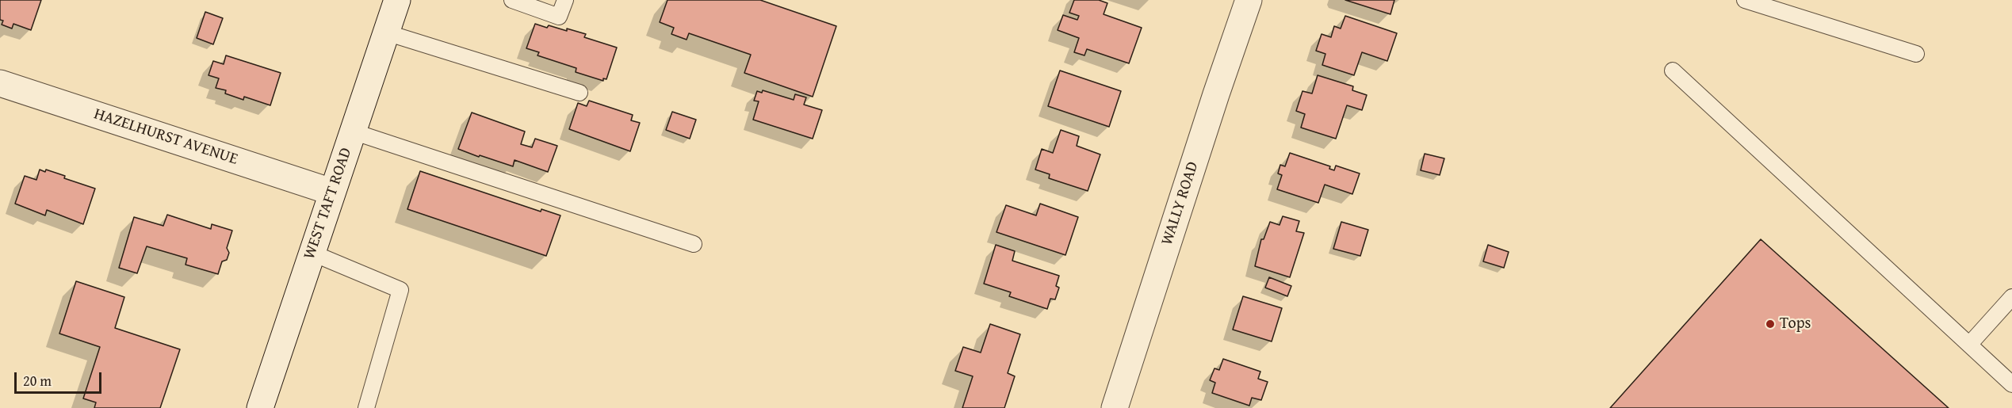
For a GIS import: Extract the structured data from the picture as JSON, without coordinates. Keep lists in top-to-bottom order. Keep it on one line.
{"streets":{"street":["HAZELHURST AVENUE","WEST TAFT ROAD","WALLY ROAD"]},"crossings":[["HAZELHURST AVENUE","WEST TAFT ROAD"]],"places":["Tops"],"scale_bar":"20 m"}
